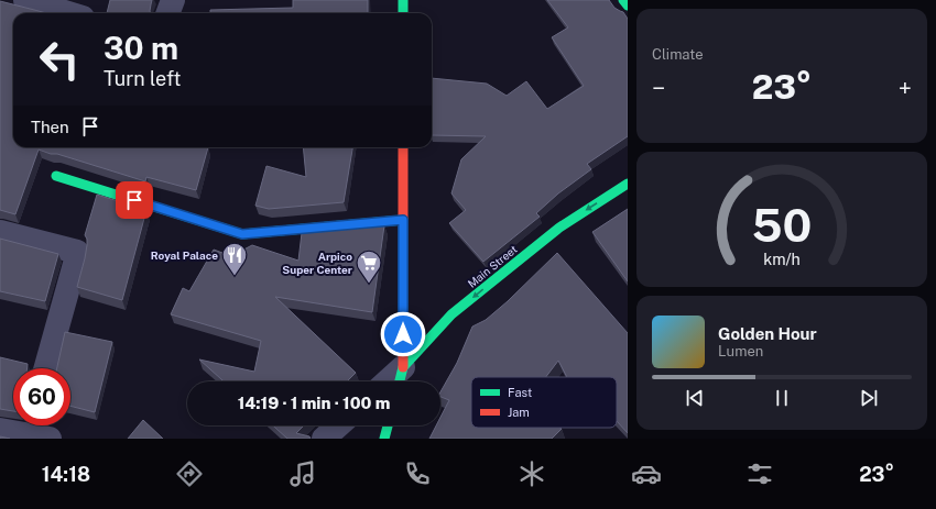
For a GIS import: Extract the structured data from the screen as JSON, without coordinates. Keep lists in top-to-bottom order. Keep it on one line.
{"streets":{"main road":["Main Street"]},"one_way":["Main Street"],"places":{"restaurant":["Royal Palace"],"supermarket":["Arpico Super Center"]},"legend":["Fast","Jam"],"page":{"tile":"Climate","turn":["30 m","Turn left"],"heat":["−","23°","+"],"then":"Then","song":["Golden Hour","Lumen"],"limit":"60","trip":"14:19 · 1 min · 100 m","tabs":["14:18","23°"],"gauge":["50","km/h"]}}
